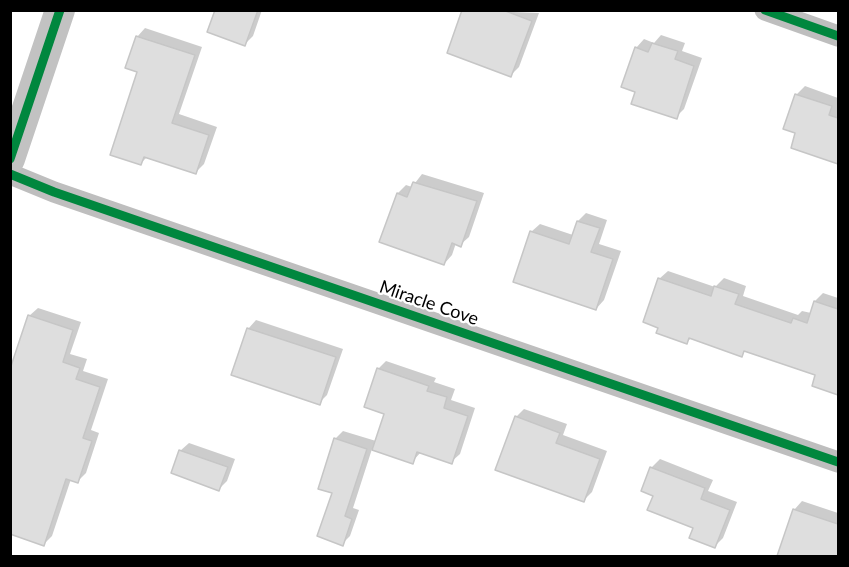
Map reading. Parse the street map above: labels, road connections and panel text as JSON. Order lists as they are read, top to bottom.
{
  "streets": {
    "street": ["Miracle Cove"]
  }
}
